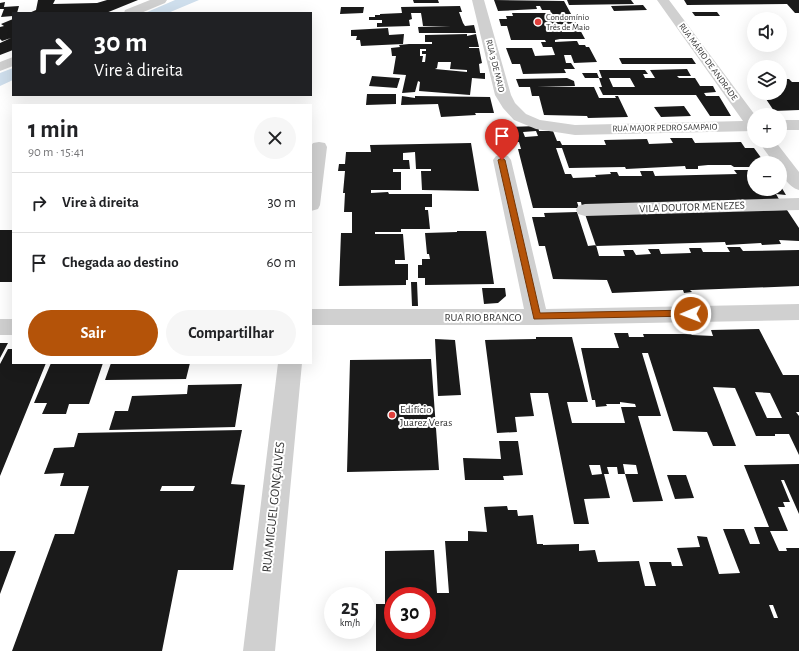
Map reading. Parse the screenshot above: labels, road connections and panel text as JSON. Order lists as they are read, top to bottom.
{
  "streets": {
    "street": [
      "RUA MÁRIO DE ANDRADE",
      "RUA 3 DE MAIO",
      "RUA MAJOR PEDRO SAMPAIO",
      "VILA DOUTOR MENEZES",
      "RUA RIO BRANCO",
      "RUA MIGUEL GONÇALVES"
    ]
  },
  "crossings": [
    ["RUA 3 DE MAIO", "RUA MAJOR PEDRO SAMPAIO"]
  ],
  "places": ["Condomínio Três de Maio", "Edifício Juarez Veras"],
  "page": {
    "map_buttons": ["+", "−"],
    "turn": ["30 m", "Vire à direita"],
    "heading": ["1 min", "90 m · 15:41"],
    "list": [
      {
        "name": "Vire à direita",
        "value": "30 m"
      },
      {
        "name": "Chegada ao destino",
        "value": "60 m"
      }
    ],
    "buttons": ["Sair", "Compartilhar"],
    "speed": "25 km/h",
    "limit": "30"
  }
}
